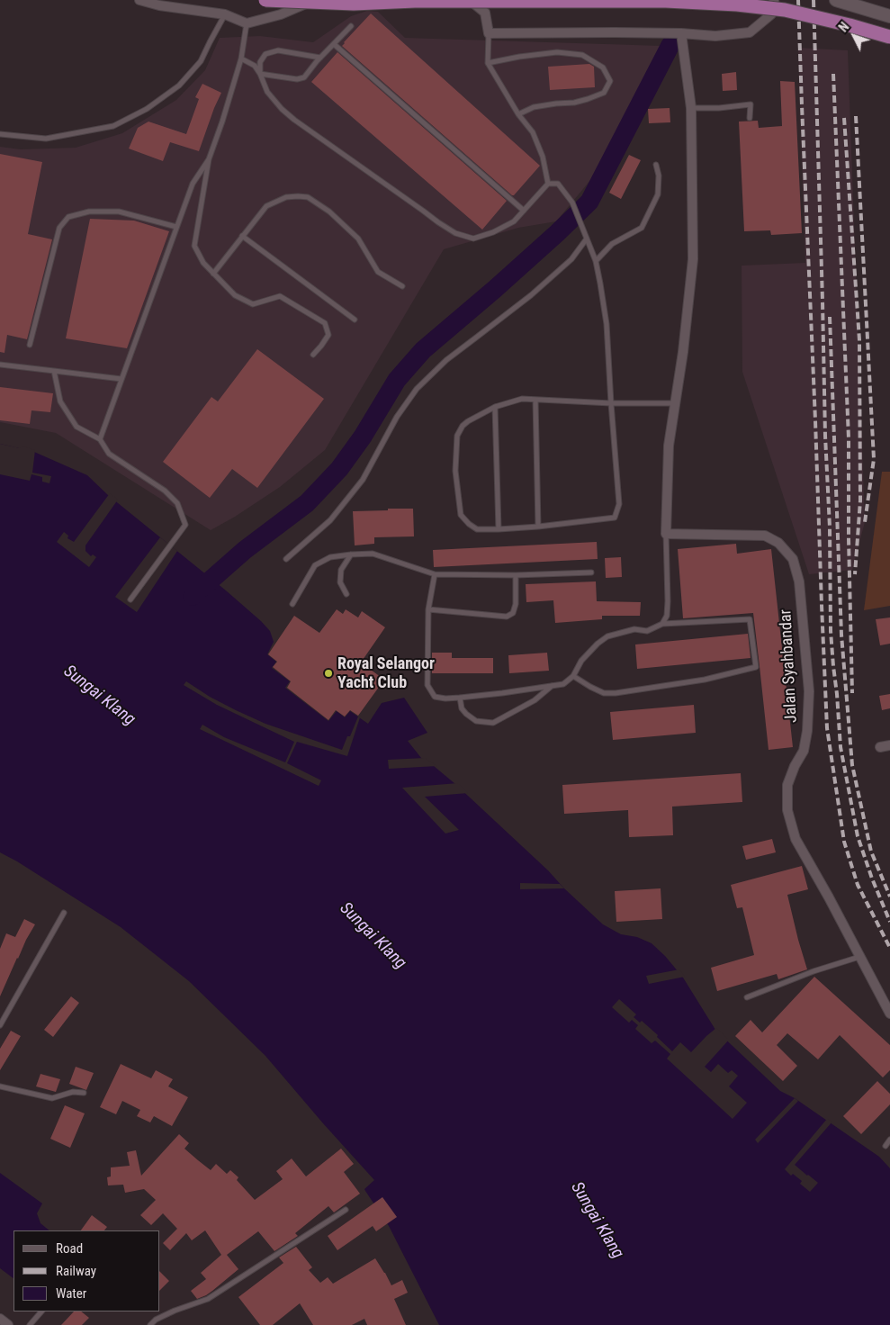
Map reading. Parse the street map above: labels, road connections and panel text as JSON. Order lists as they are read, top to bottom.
{
  "streets": {
    "street": ["Jalan Syahbandar"]
  },
  "water": ["Sungai Klang"],
  "places": ["Royal Selangor Yacht Club"],
  "legend": ["Road", "Railway", "Water"],
  "north": "top left"
}
